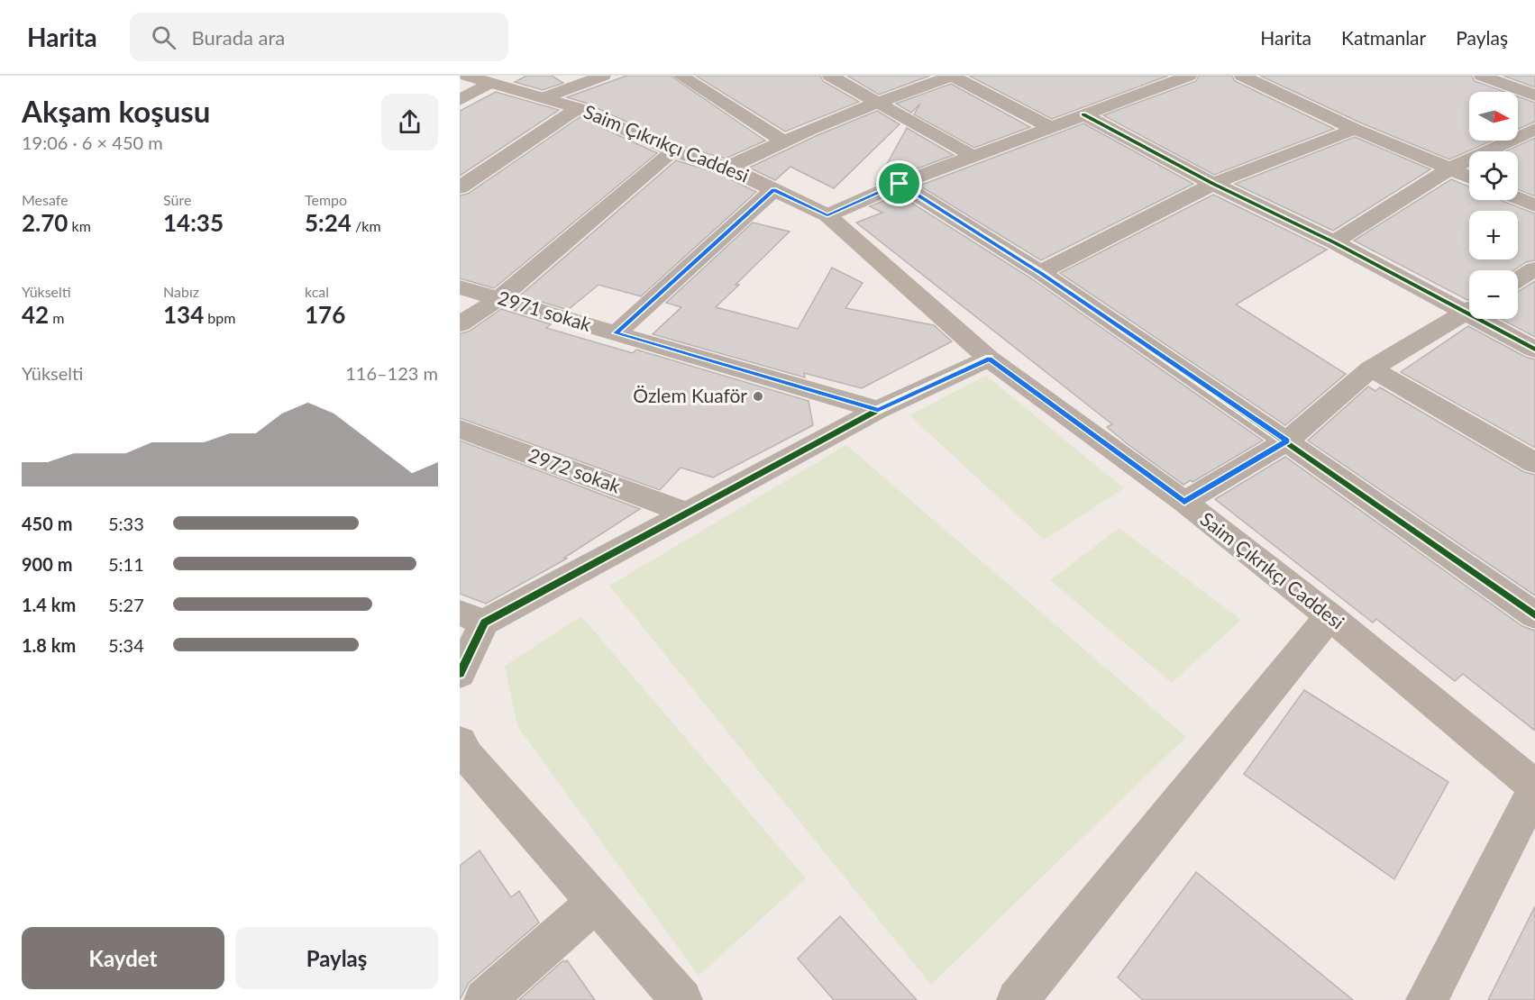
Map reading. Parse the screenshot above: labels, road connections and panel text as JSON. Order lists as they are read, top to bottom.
{
  "streets": {
    "main road": ["Saim Çıkrıkçı Caddesi"],
    "street": ["2971 sokak", "2972 sokak"]
  },
  "places": ["Özlem Kuaför"],
  "north": "right",
  "page": {
    "header": "Harita",
    "search": "Burada ara",
    "nav": ["Harita", "Katmanlar", "Paylaş"],
    "heading": ["Akşam koşusu", "19:06 · 6 × 450 m"],
    "map_buttons": ["+", "−"],
    "stats": [
      ["Mesafe", "2.70 km"],
      ["Süre", "14:35"],
      ["Tempo", "5:24 /km"],
      ["Yükselti", "42 m"],
      ["Nabız", "134 bpm"],
      ["kcal", "176"]
    ],
    "chart": ["Yükselti", "116–123 m"],
    "list": [
      {
        "name": "450 m",
        "note": "5:33"
      },
      {
        "name": "900 m",
        "note": "5:11"
      },
      {
        "name": "1.4 km",
        "note": "5:27"
      },
      {
        "name": "1.8 km",
        "note": "5:34"
      }
    ],
    "buttons": ["Kaydet", "Paylaş"]
  }
}
